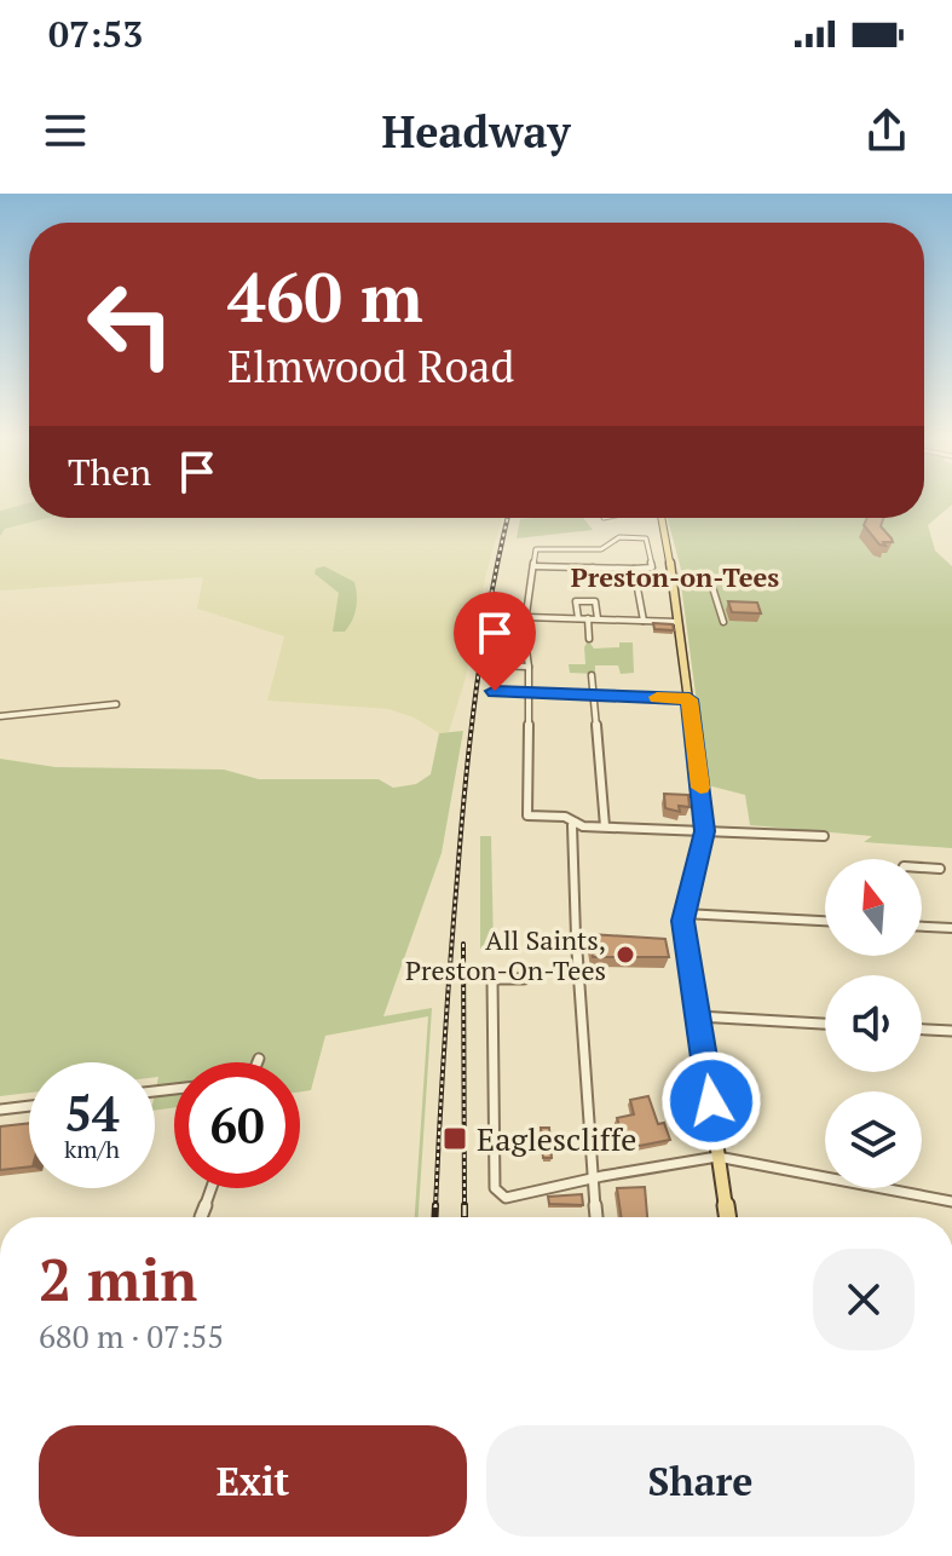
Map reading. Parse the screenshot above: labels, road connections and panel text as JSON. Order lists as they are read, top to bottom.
{
  "districts": ["Preston-on-Tees"],
  "places": {
    "other": ["All Saints, Preston-On-Tees"],
    "transit": ["Eaglescliffe"]
  },
  "north": "top",
  "page": {
    "status": "07:53",
    "header": "Headway",
    "turn": ["460 m", "Elmwood Road"],
    "then": "Then",
    "speed": "54 km/h",
    "limit": "60",
    "heading": ["2 min", "680 m · 07:55"],
    "buttons": ["Exit", "Share"]
  }
}
